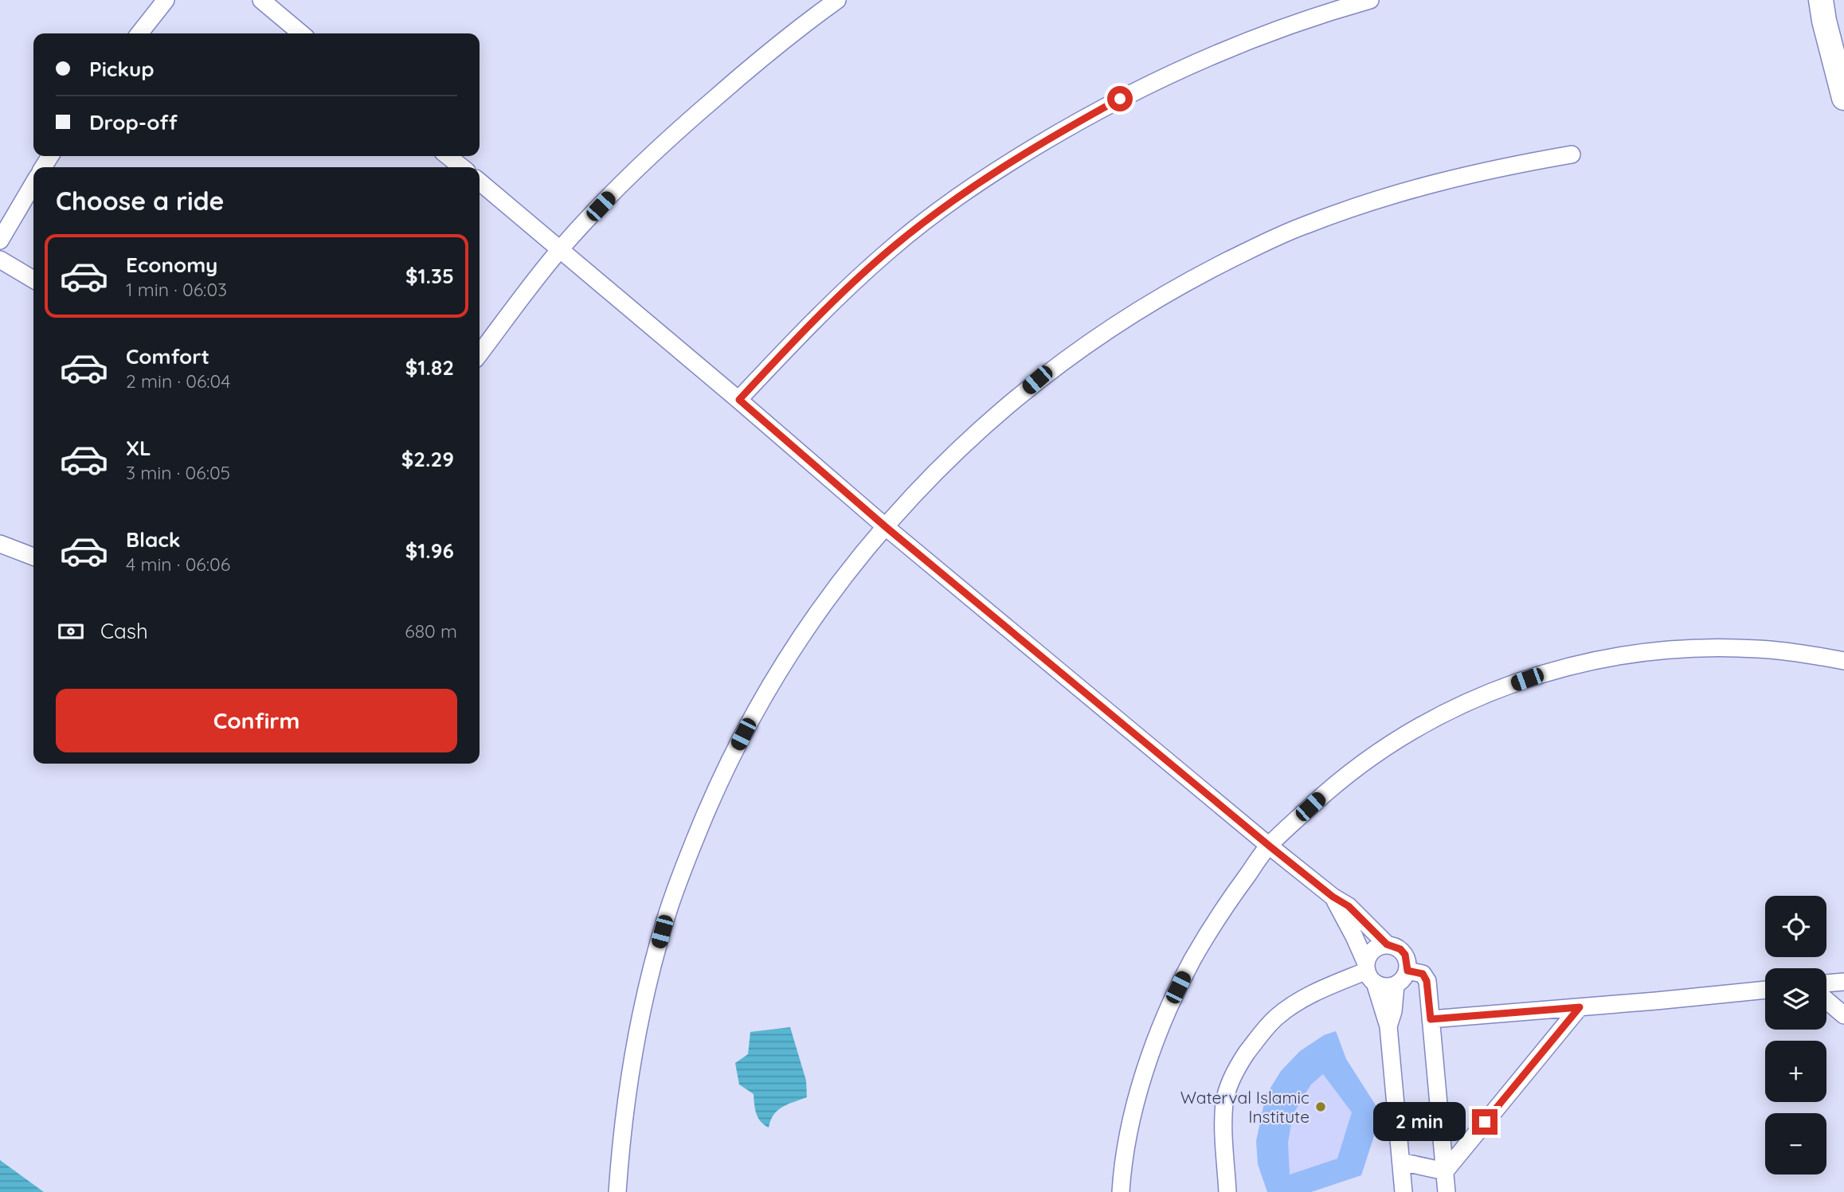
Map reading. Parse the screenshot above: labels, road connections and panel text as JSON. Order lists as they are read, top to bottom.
{
  "places": ["Waterval Islamic Institute"],
  "page": {
    "banner": ["Pickup", "Drop-off"],
    "heading": "Choose a ride",
    "list": [
      {
        "name": "Economy",
        "note": "1 min · 06:03",
        "value": "$1.35"
      },
      {
        "name": "Comfort",
        "note": "2 min · 06:04",
        "value": "$1.82"
      },
      {
        "name": "XL",
        "note": "3 min · 06:05",
        "value": "$2.29"
      },
      {
        "name": "Black",
        "note": "4 min · 06:06",
        "value": "$1.96"
      }
    ],
    "pay": ["Cash", "680 m"],
    "buttons": "Confirm",
    "map_buttons": ["+", "−"],
    "bubble": "2 min"
  }
}
